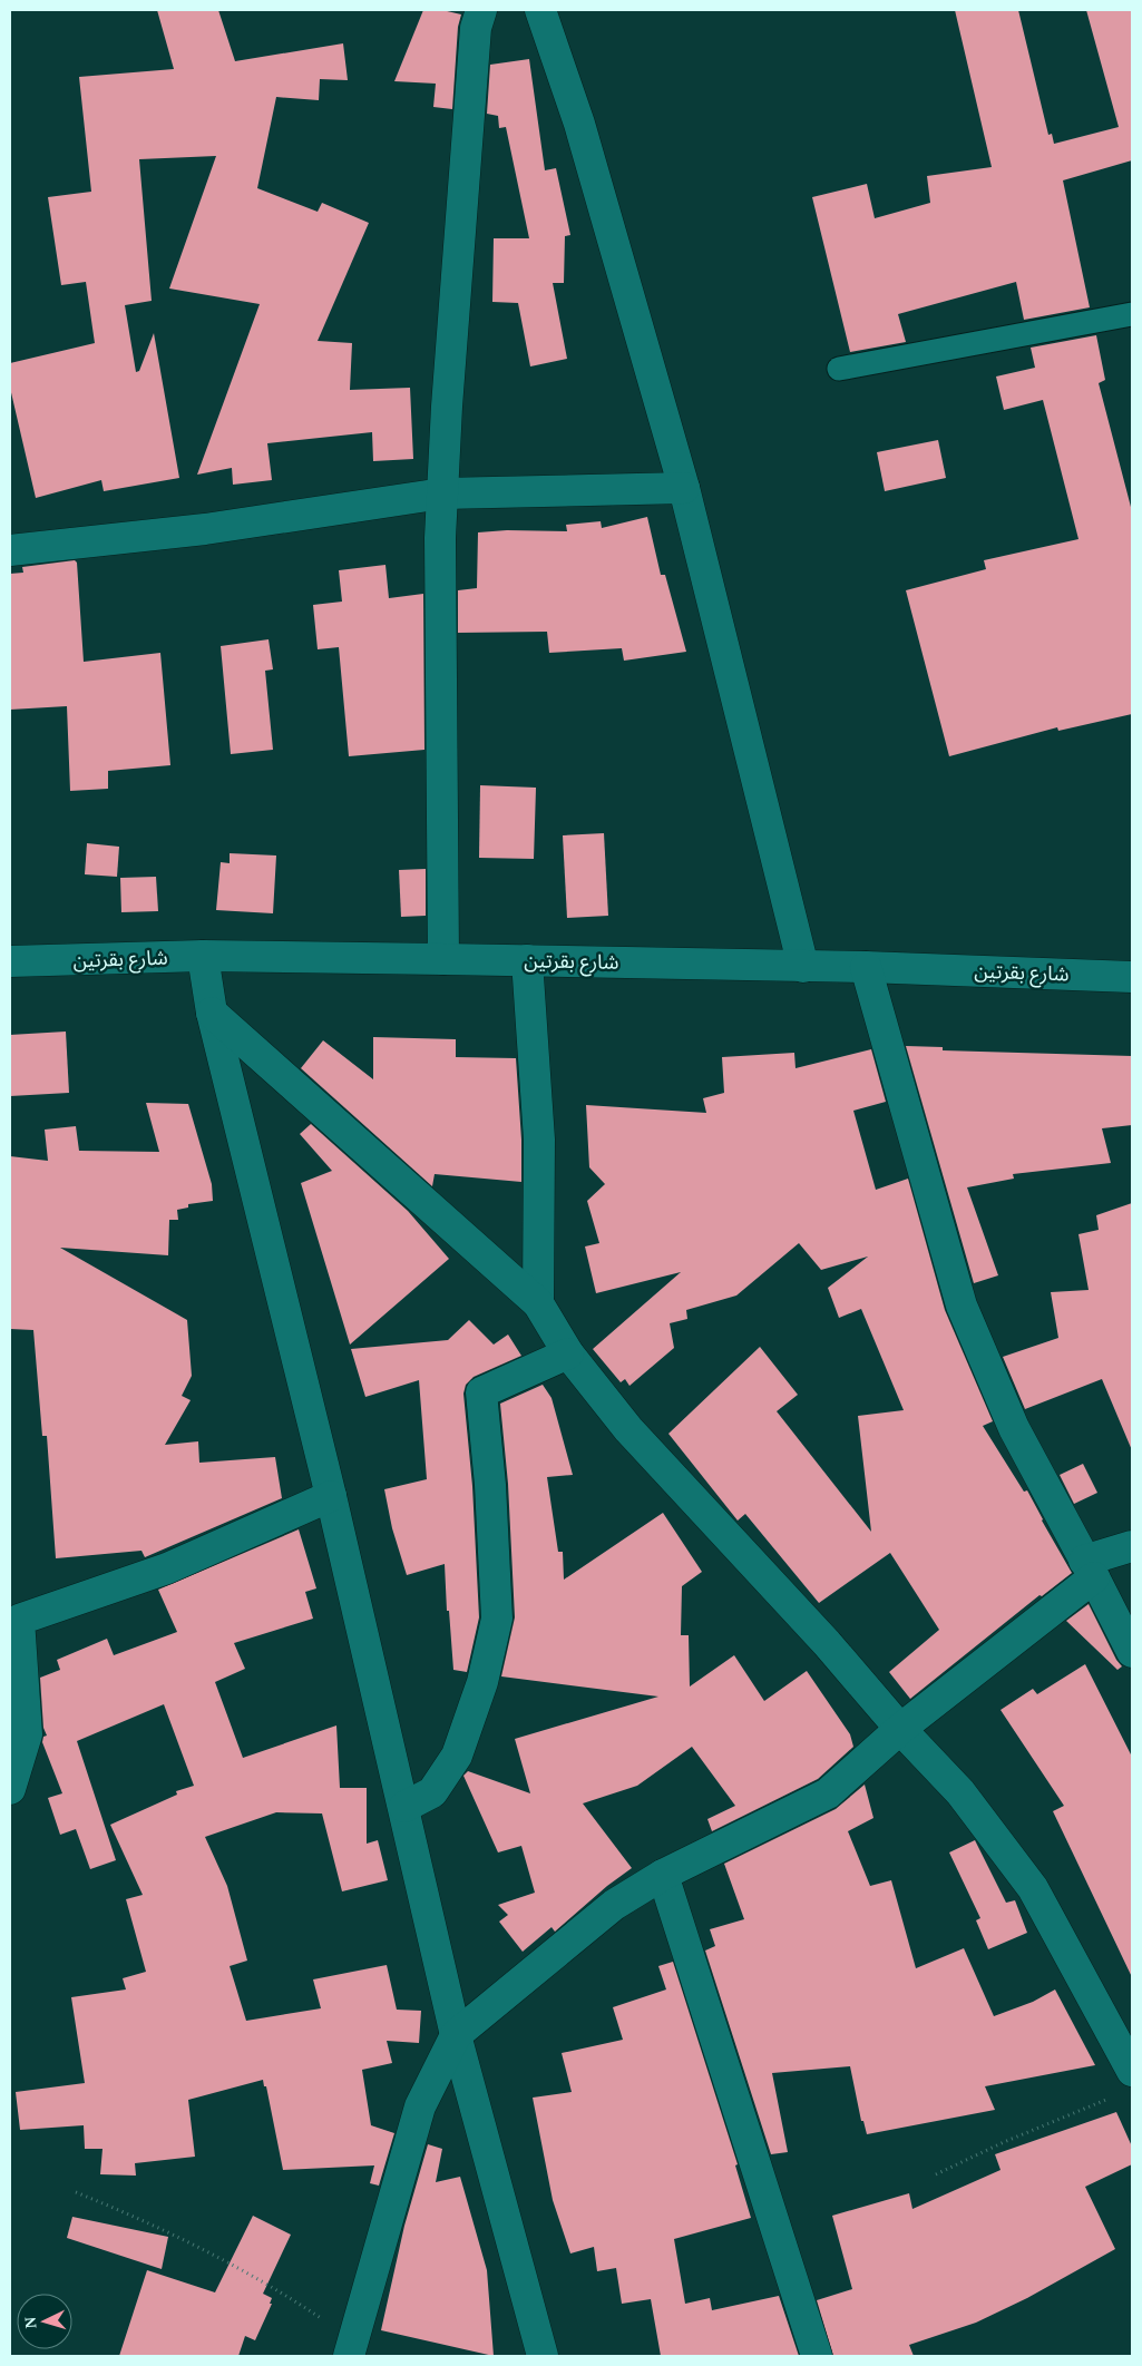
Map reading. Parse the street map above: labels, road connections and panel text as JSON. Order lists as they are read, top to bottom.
{
  "streets": {
    "street": ["شارع بقرتين"]
  },
  "north": "left"
}
